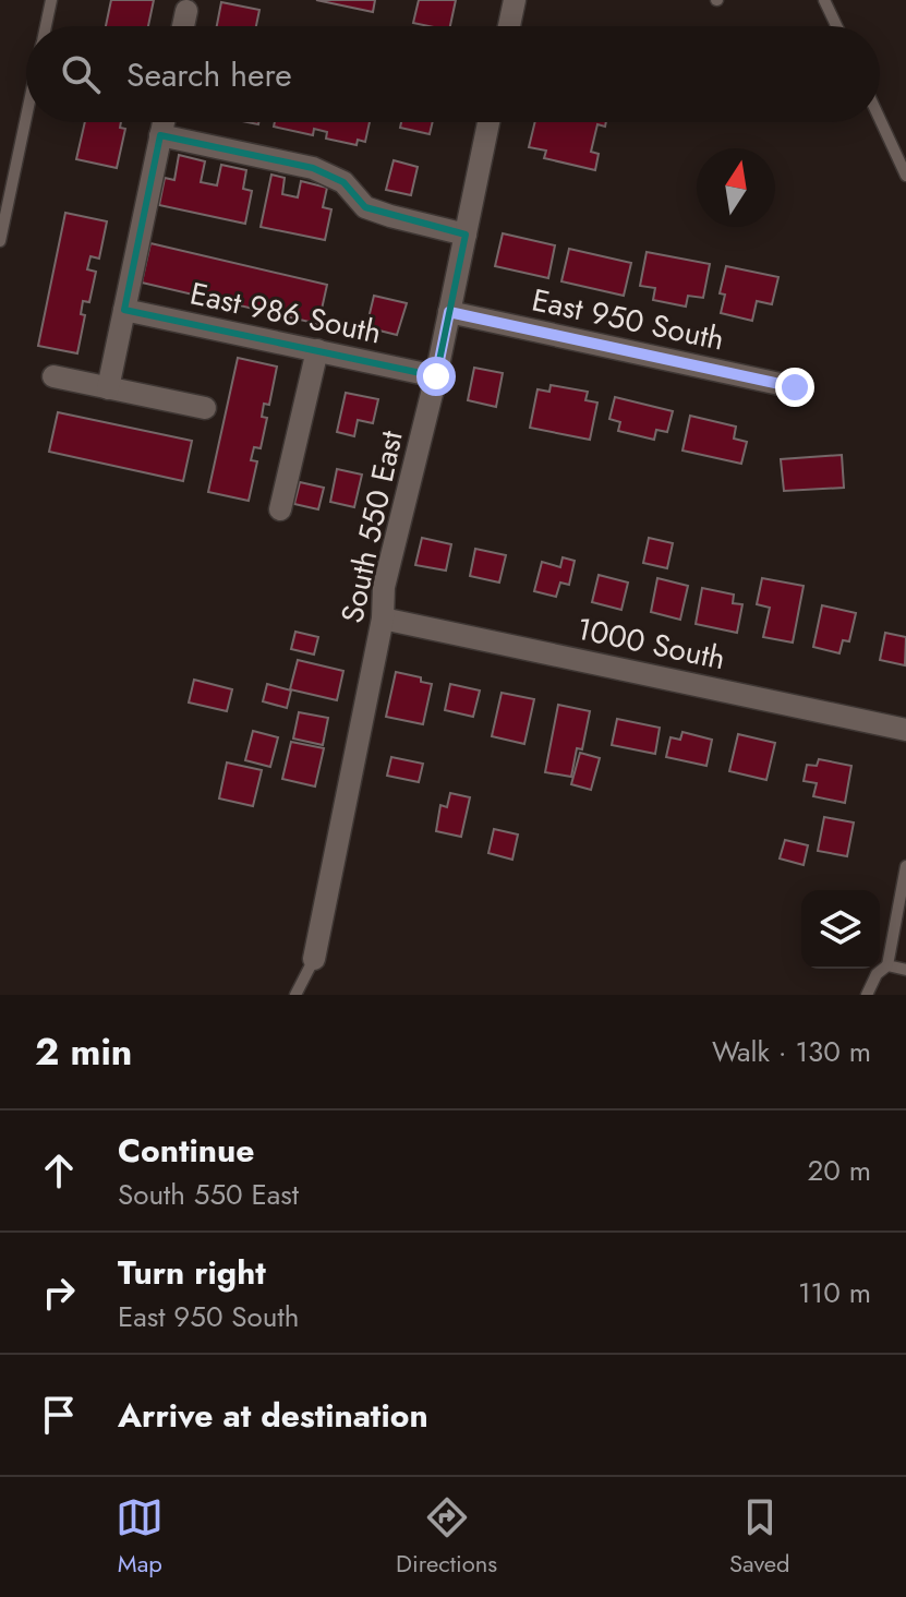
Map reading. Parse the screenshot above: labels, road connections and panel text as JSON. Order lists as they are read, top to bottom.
{
  "streets": {
    "street": [
      "East 986 South",
      "East 950 South",
      "South 550 East",
      "1000 South"
    ]
  },
  "crossings": [
    ["East 986 South", "South 550 East"],
    ["East 950 South", "South 550 East"],
    ["South 550 East", "1000 South"]
  ],
  "north": "top",
  "page": {
    "search": "Search here",
    "heading": ["2 min", "Walk · 130 m"],
    "list": [
      ["Continue", "South 550 East", "20 m"],
      ["Turn right", "East 950 South", "110 m"],
      "Arrive at destination"
    ],
    "nav": ["Map", "Directions", "Saved"]
  }
}
